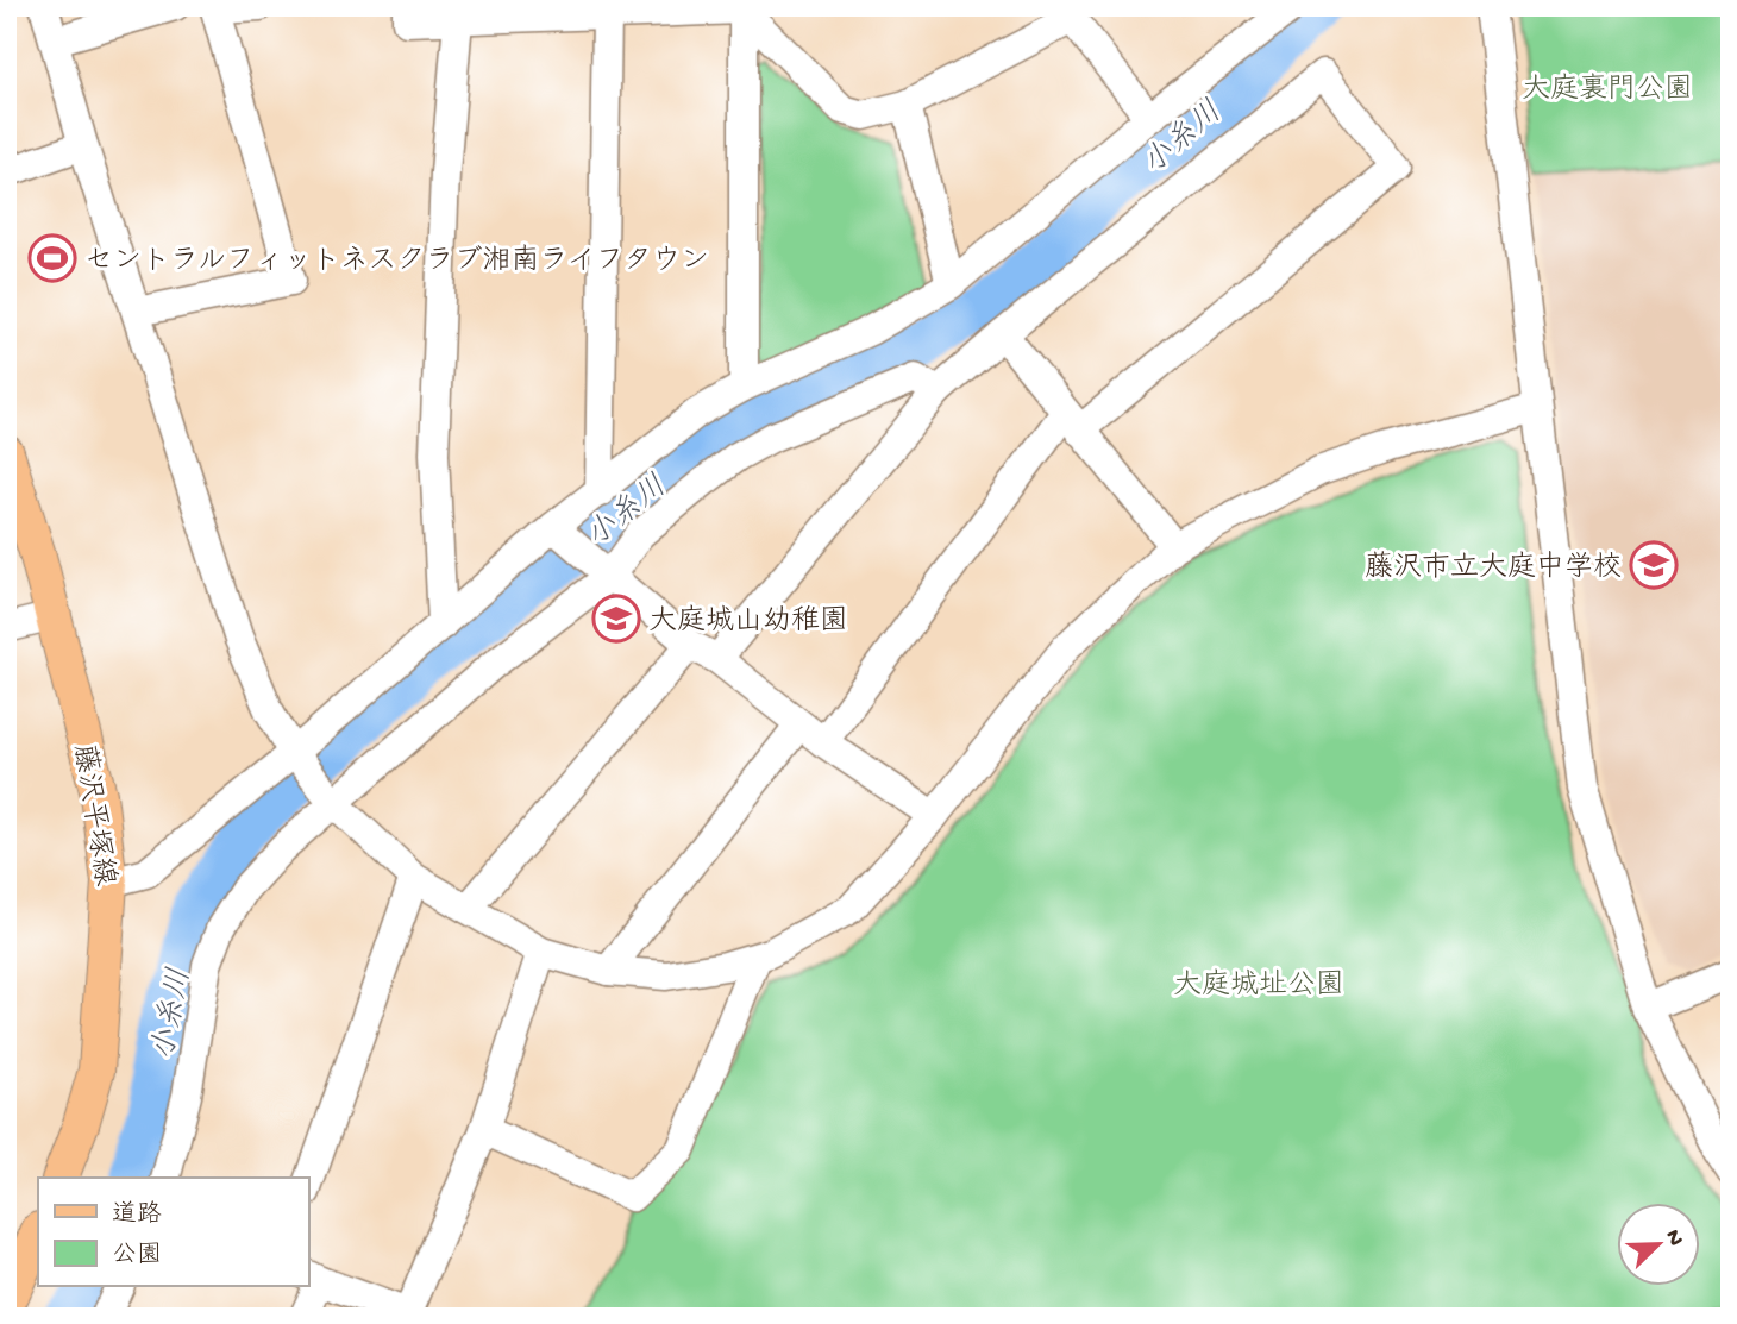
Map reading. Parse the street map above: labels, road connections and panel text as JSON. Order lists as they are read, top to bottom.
{
  "streets": {
    "main road": ["藤沢平塚線"]
  },
  "water": ["小糸川"],
  "parks": ["大庭裏門公園", "大庭城址公園"],
  "places": {
    "sports": ["セントラルフィットネスクラブ湘南ライフタウン"],
    "school or university": ["藤沢市立大庭中学校", "大庭城山幼稚園"]
  },
  "legend": ["道路", "公園"],
  "north": "top right"
}
